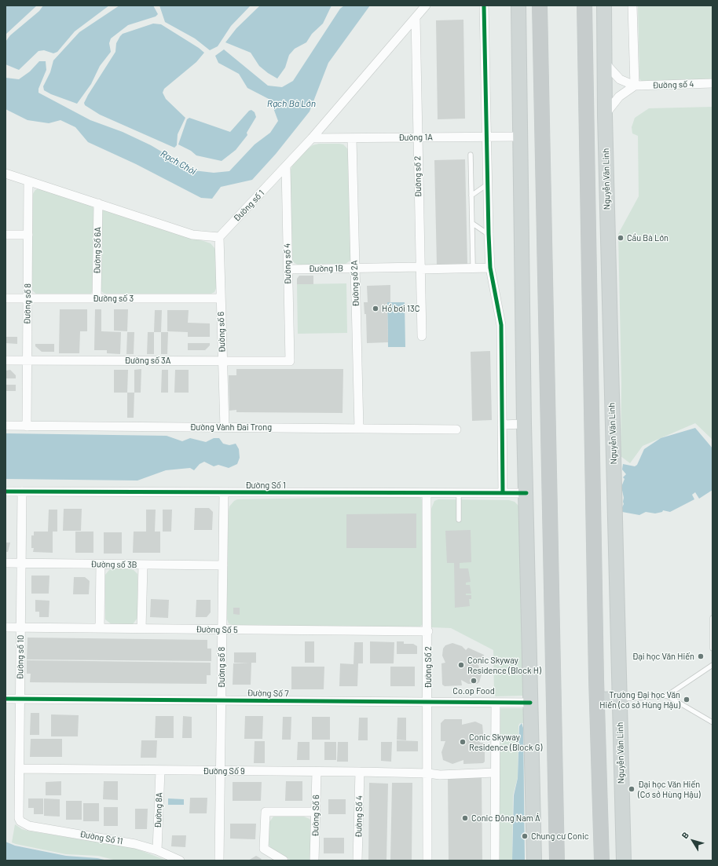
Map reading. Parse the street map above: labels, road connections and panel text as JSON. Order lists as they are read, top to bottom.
{
  "streets": {
    "main road": ["Nguyễn Văn Linh"],
    "street": [
      "Đường số 4",
      "Đường 1A",
      "Đường số 2",
      "Đường số 1",
      "Đường Số 6A",
      "Đường 1B",
      "Đường số 2A",
      "Đường số 3",
      "Đường số 8",
      "Đường số 6",
      "Đường số 3A",
      "Đường Vành Đai Trong",
      "Đường Số 1",
      "Đường số 3B",
      "Đường Số 5",
      "Đường số 10",
      "Đường Số 2",
      "Đường Số 7",
      "Đường Số 9",
      "Đường 8A",
      "Đường Số 6",
      "Đường Số 4",
      "Đường Số 11"
    ]
  },
  "crossings": [
    ["Đường số 4", "Nguyễn Văn Linh"],
    ["Đường số 4", "Đường số 1"],
    ["Đường số 4", "Đường 1B"],
    ["Đường số 4", "Đường số 3A"],
    ["Đường 1A", "Đường số 2"],
    ["Đường 1A", "Đường số 1"],
    ["Đường 1A", "Đường số 2A"],
    ["Đường số 2", "Đường số 1"],
    ["Đường số 2", "Đường 1B"],
    ["Đường số 1", "Đường số 6"],
    ["Đường Số 6A", "Đường số 3"],
    ["Đường 1B", "Đường số 2A"],
    ["Đường số 2A", "Đường Vành Đai Trong"],
    ["Đường số 3", "Đường số 8"],
    ["Đường số 3", "Đường số 6"],
    ["Đường số 8", "Đường số 3A"],
    ["Đường số 8", "Đường Vành Đai Trong"],
    ["Đường số 8", "Đường Số 1"],
    ["Đường số 8", "Đường số 3B"],
    ["Đường số 8", "Đường Số 5"],
    ["Đường số 8", "Đường Số 7"],
    ["Đường số 8", "Đường Số 9"],
    ["Đường số 6", "Đường số 3A"],
    ["Đường số 6", "Đường Vành Đai Trong"],
    ["Đường Số 1", "Đường số 10"],
    ["Đường Số 1", "Đường Số 2"],
    ["Đường số 3B", "Đường số 10"],
    ["Đường Số 5", "Đường số 10"],
    ["Đường Số 5", "Đường Số 2"],
    ["Đường số 10", "Đường Số 7"],
    ["Đường số 10", "Đường Số 9"],
    ["Đường số 10", "Đường Số 11"],
    ["Đường Số 2", "Đường Số 7"],
    ["Đường Số 2", "Đường Số 9"],
    ["Đường Số 9", "Đường 8A"],
    ["Đường Số 9", "Đường Số 6"],
    ["Đường Số 9", "Đường Số 4"],
    ["Đường 8A", "Đường Số 11"]
  ],
  "water": ["Rạch Bà Lớn", "Rạch Chòi"],
  "places": [
    "Cầu Bà Lớn",
    "Hồ bơi 13C",
    "Đại học Văn Hiến",
    "Conic Skyway Residence (Block H)",
    "Co.op Food",
    "Trường Đại học Văn Hiến (cơ sở Hùng Hậu)",
    "Conic Skyway Residence (Block G)",
    "Đại học Văn Hiến (Cơ sở Hùng Hậu)",
    "Conic Đông Nam Á",
    "Chung cư Conic"
  ],
  "north": "top left"
}
